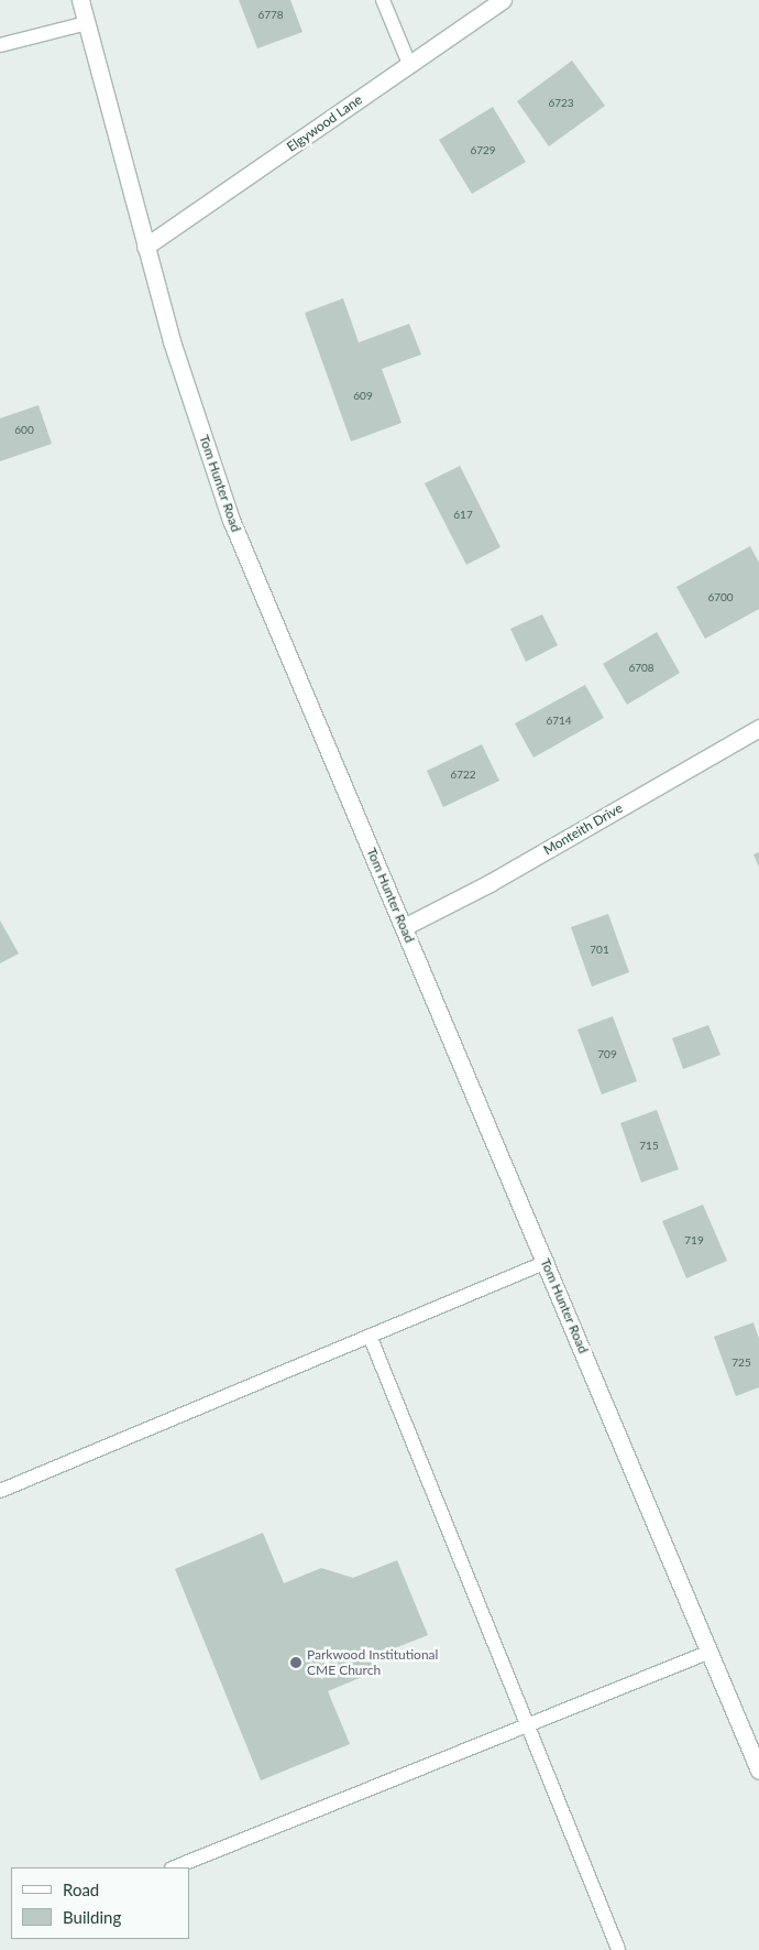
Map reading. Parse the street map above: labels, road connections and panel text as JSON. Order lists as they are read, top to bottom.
{
  "streets": {
    "street": ["Elgywood Lane", "Tom Hunter Road", "Monteith Drive"]
  },
  "crossings": [
    ["Elgywood Lane", "Tom Hunter Road"],
    ["Tom Hunter Road", "Monteith Drive"]
  ],
  "places": ["Parkwood Institutional CME Church"],
  "house_numbers": [
    "6778",
    "6723",
    "6729",
    "609",
    "600",
    "617",
    "6700",
    "6708",
    "6714",
    "6722",
    "701",
    "709",
    "715",
    "719",
    "725"
  ],
  "legend": ["Road", "Building"]
}
